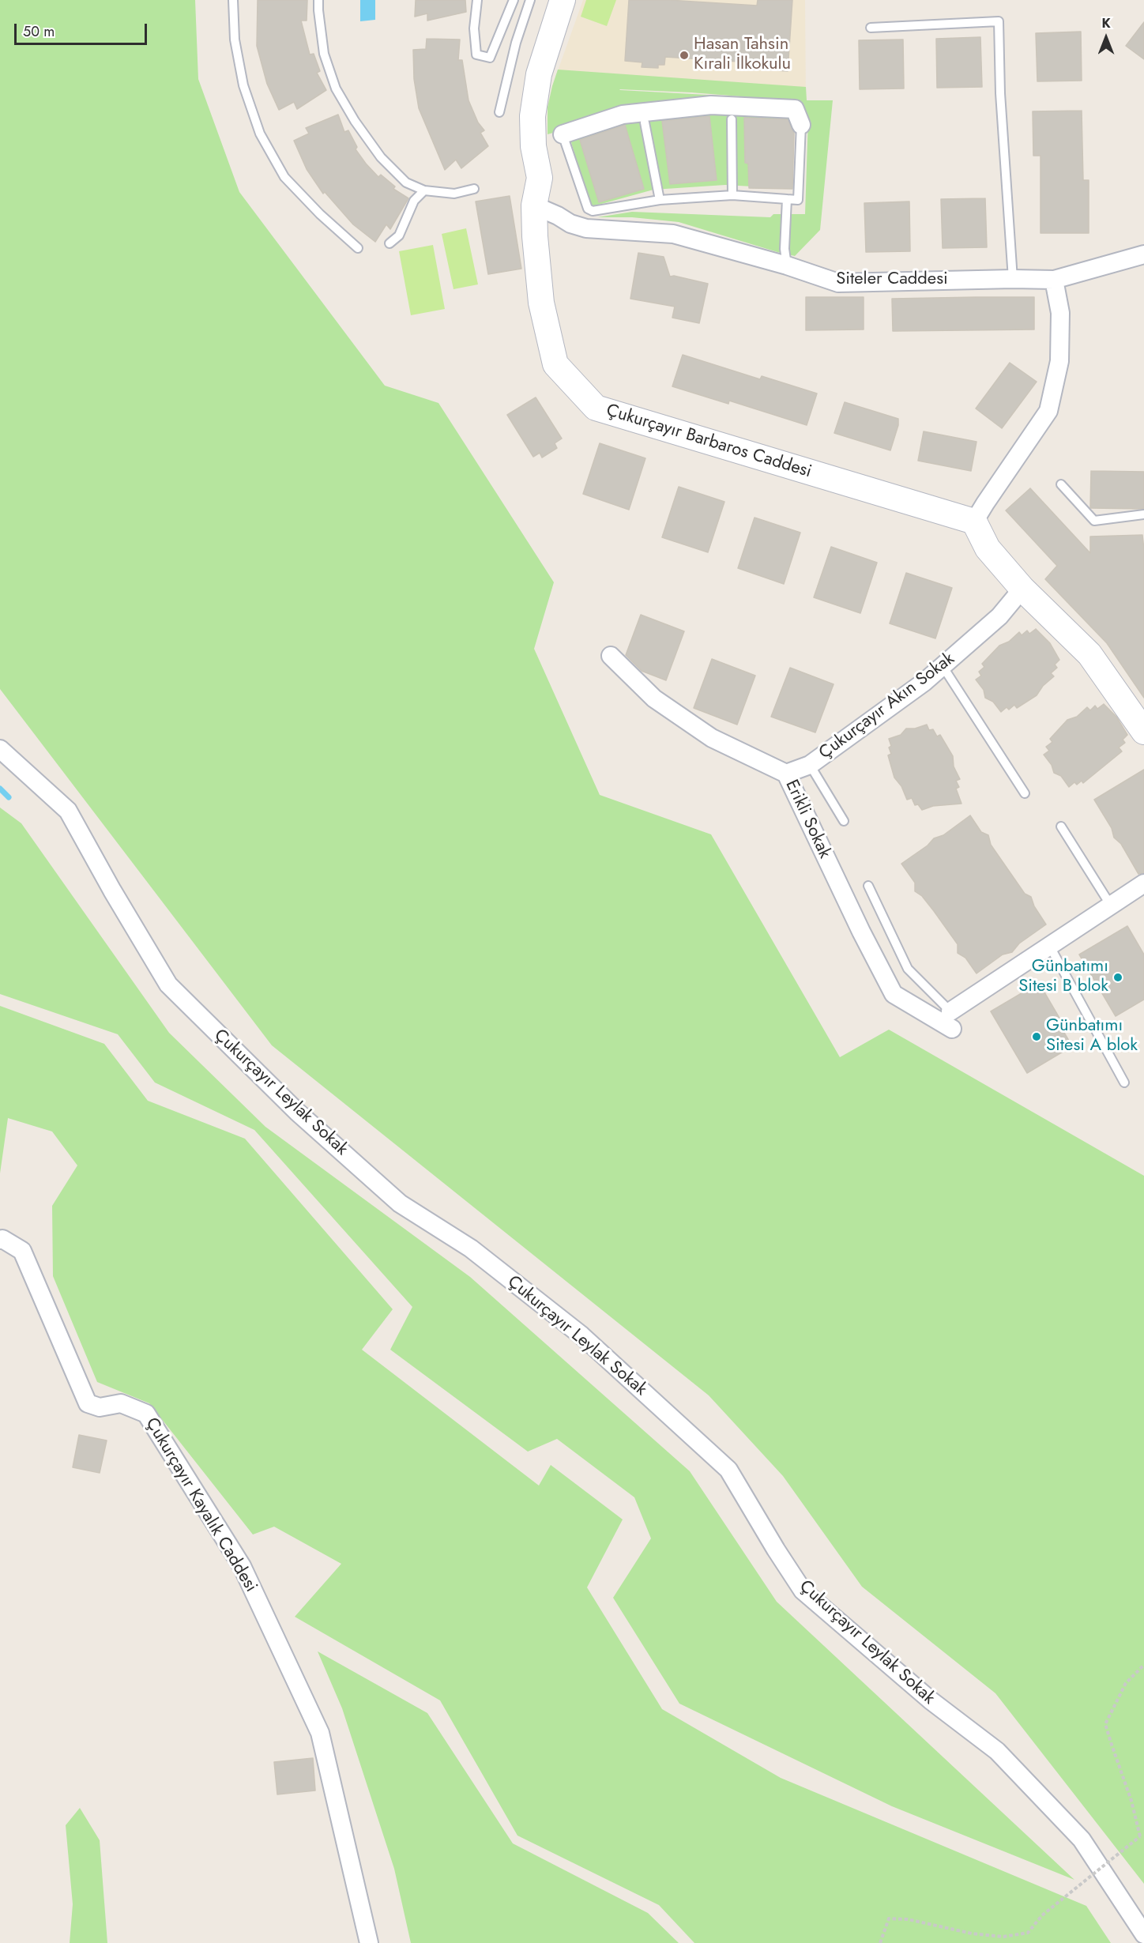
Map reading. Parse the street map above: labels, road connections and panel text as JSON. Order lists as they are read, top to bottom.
{
  "streets": {
    "street": [
      "Siteler Caddesi",
      "Çukurçayır Barbaros Caddesi",
      "Çukurçayır Akın Sokak",
      "Erikli Sokak",
      "Çukurçayır Leylak Sokak",
      "Çukurçayır Kayalık Caddesi"
    ]
  },
  "crossings": [
    ["Siteler Caddesi", "Çukurçayır Barbaros Caddesi"],
    ["Çukurçayır Akın Sokak", "Erikli Sokak"]
  ],
  "places": ["Hasan Tahsin Kırali İlkokulu", "Günbatımı Sitesi B blok", "Günbatımı Sitesi A blok"],
  "scale_bar": "50 m",
  "north": "top"
}
